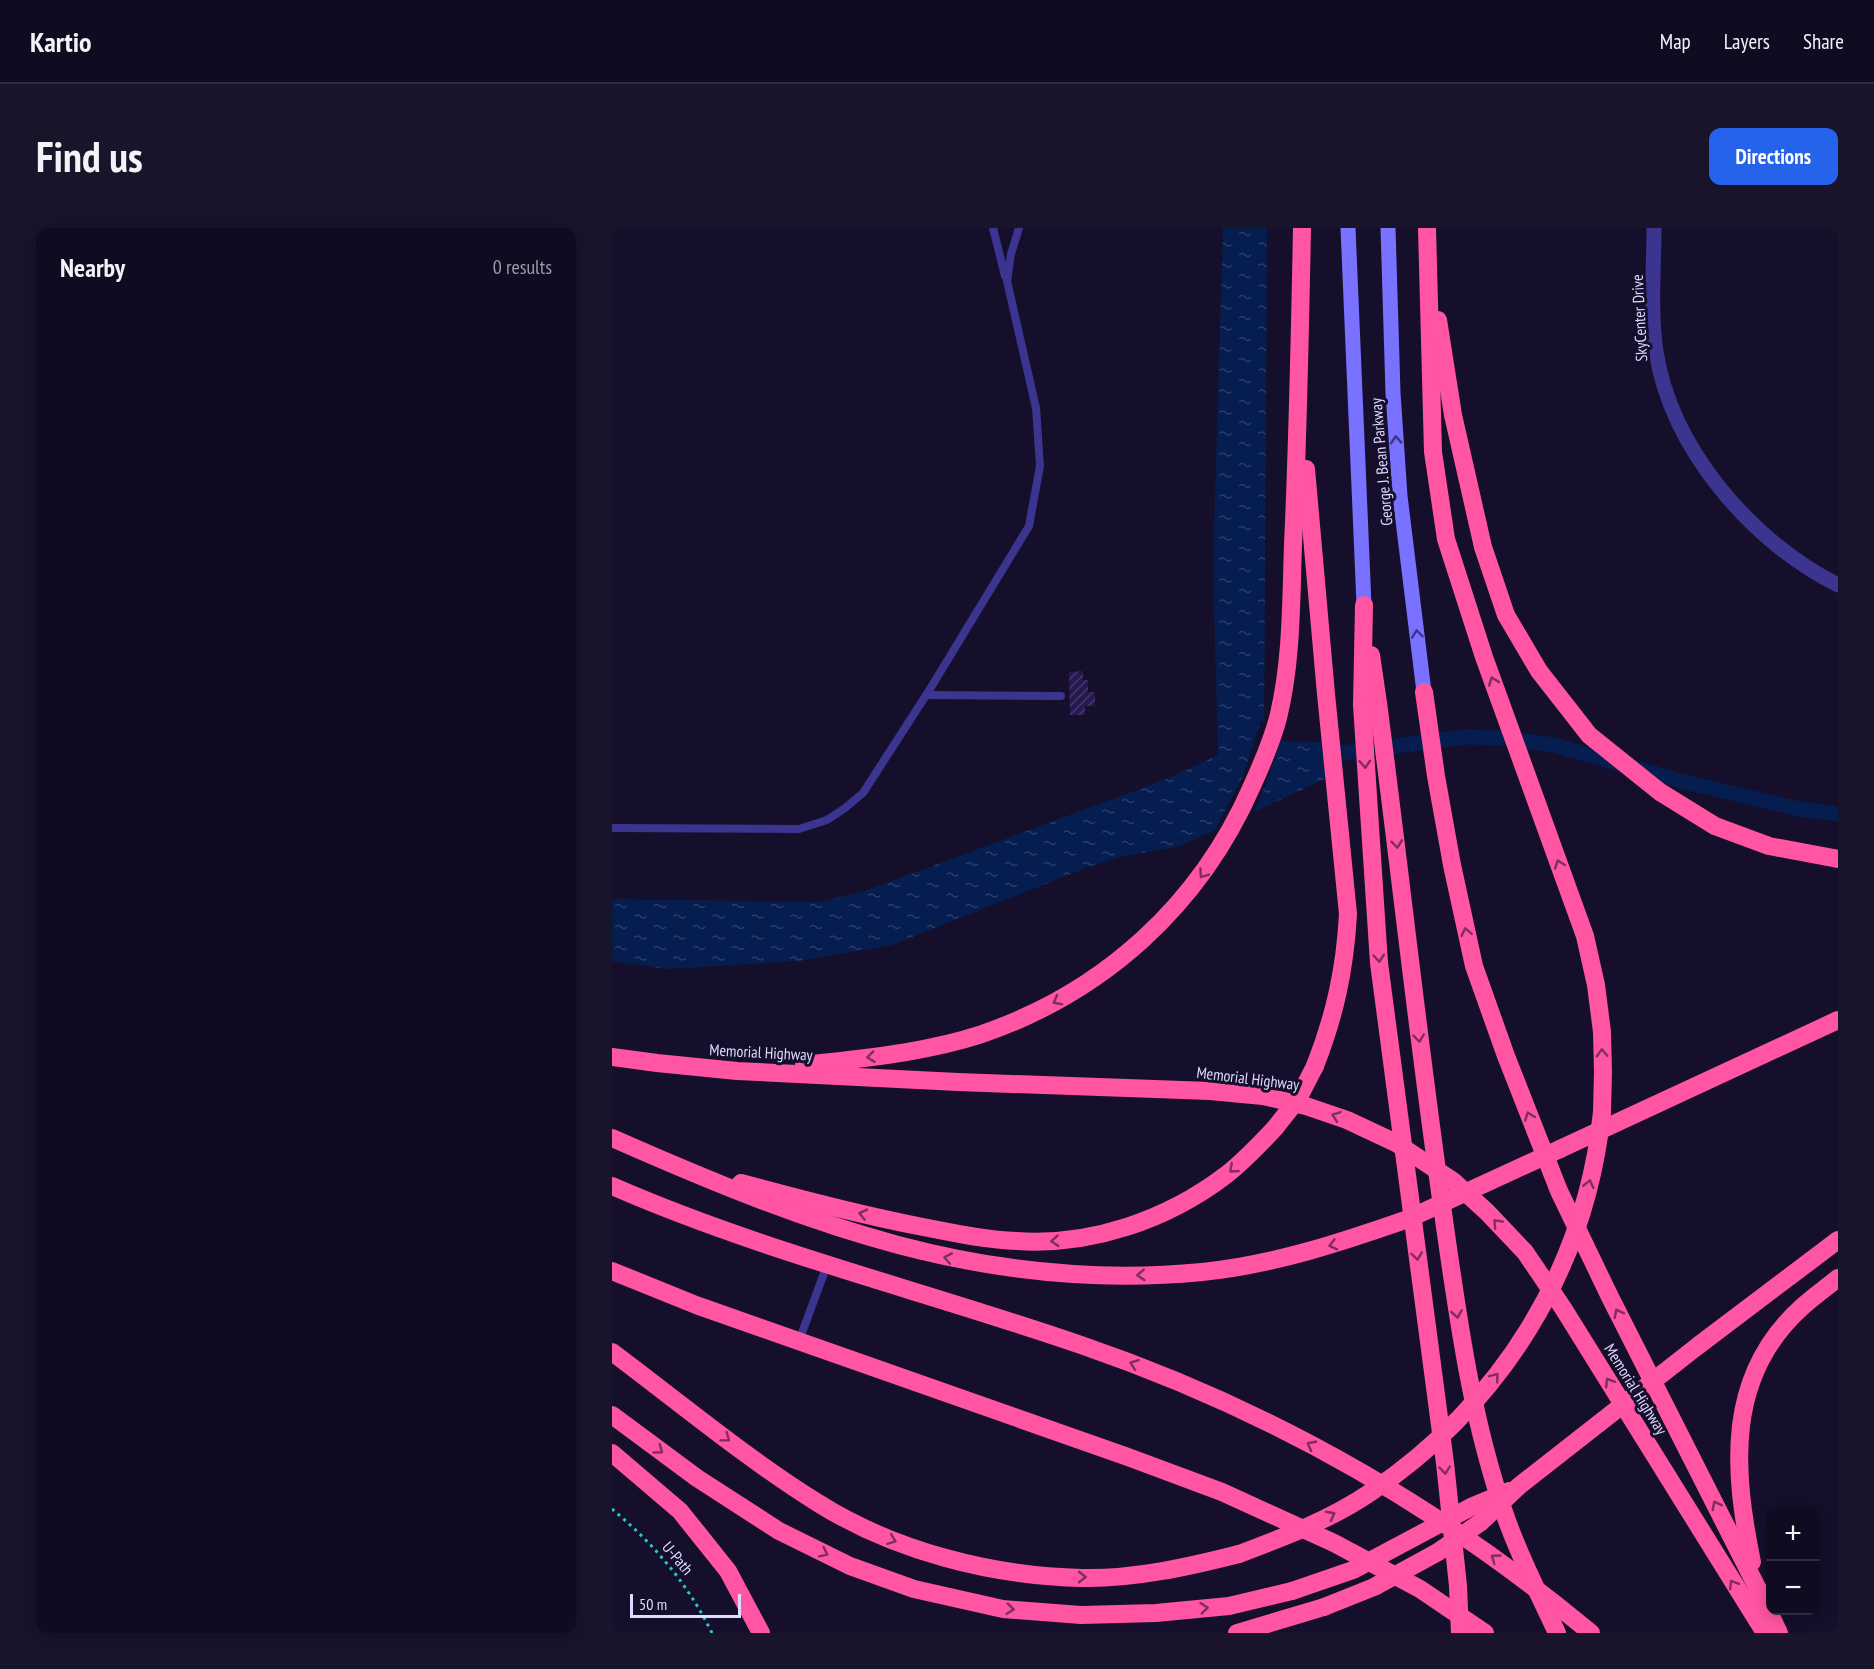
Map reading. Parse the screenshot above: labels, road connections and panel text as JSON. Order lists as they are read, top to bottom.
{
  "streets": {
    "highway": ["Memorial Highway"],
    "street": ["SkyCenter Drive", "George J. Bean Parkway"],
    "path": ["U-Path"]
  },
  "one_way": ["Memorial Highway"],
  "scale_bar": "50 m",
  "page": {
    "header": "Kartio",
    "nav": ["Map", "Layers", "Share"],
    "buttons": "Directions",
    "title": "Find us",
    "heading": ["Nearby", "0 results"],
    "map_buttons": ["+", "−"],
    "scale": "50 m"
  }
}
